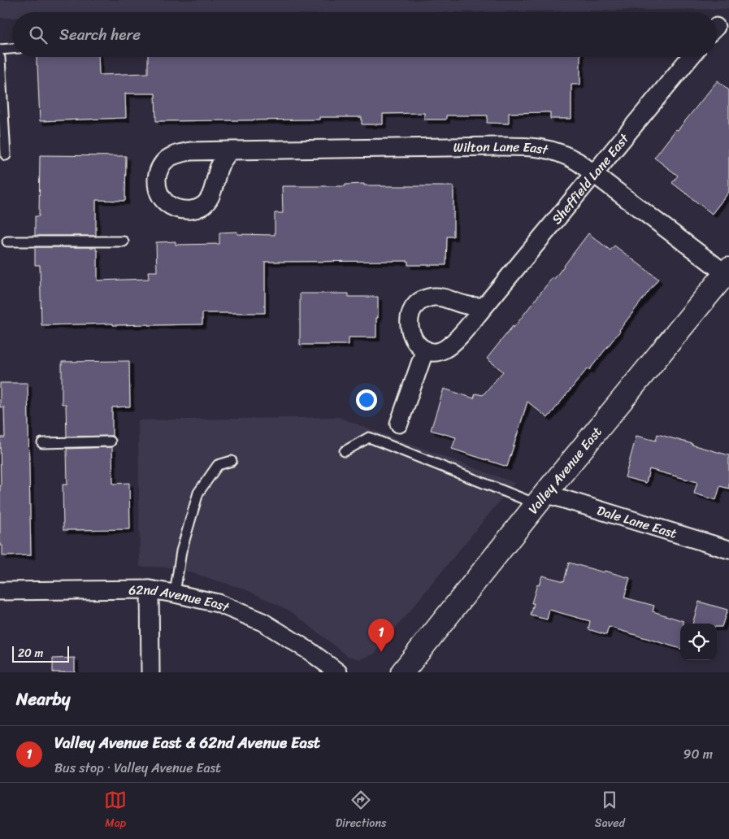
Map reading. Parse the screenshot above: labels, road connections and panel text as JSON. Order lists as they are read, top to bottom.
{
  "streets": {
    "main road": ["Valley Avenue East"],
    "street": [
      "Wilton Lane East",
      "Sheffield Lane East",
      "Dale Lane East",
      "62nd Avenue East"
    ]
  },
  "crossings": [
    ["Wilton Lane East", "Sheffield Lane East"],
    ["Wilton Lane East", "Valley Avenue East"],
    ["Valley Avenue East", "Dale Lane East"]
  ],
  "scale_bar": "20 m",
  "page": {
    "search": "Search here",
    "pins": "1",
    "scale": "20 m",
    "heading": "Nearby",
    "list": [
      {
        "mark": "1",
        "name": "Valley Avenue East & 62nd Avenue East",
        "note": "Bus stop · Valley Avenue East",
        "value": "90 m"
      }
    ],
    "nav": ["Map", "Directions", "Saved"]
  }
}
